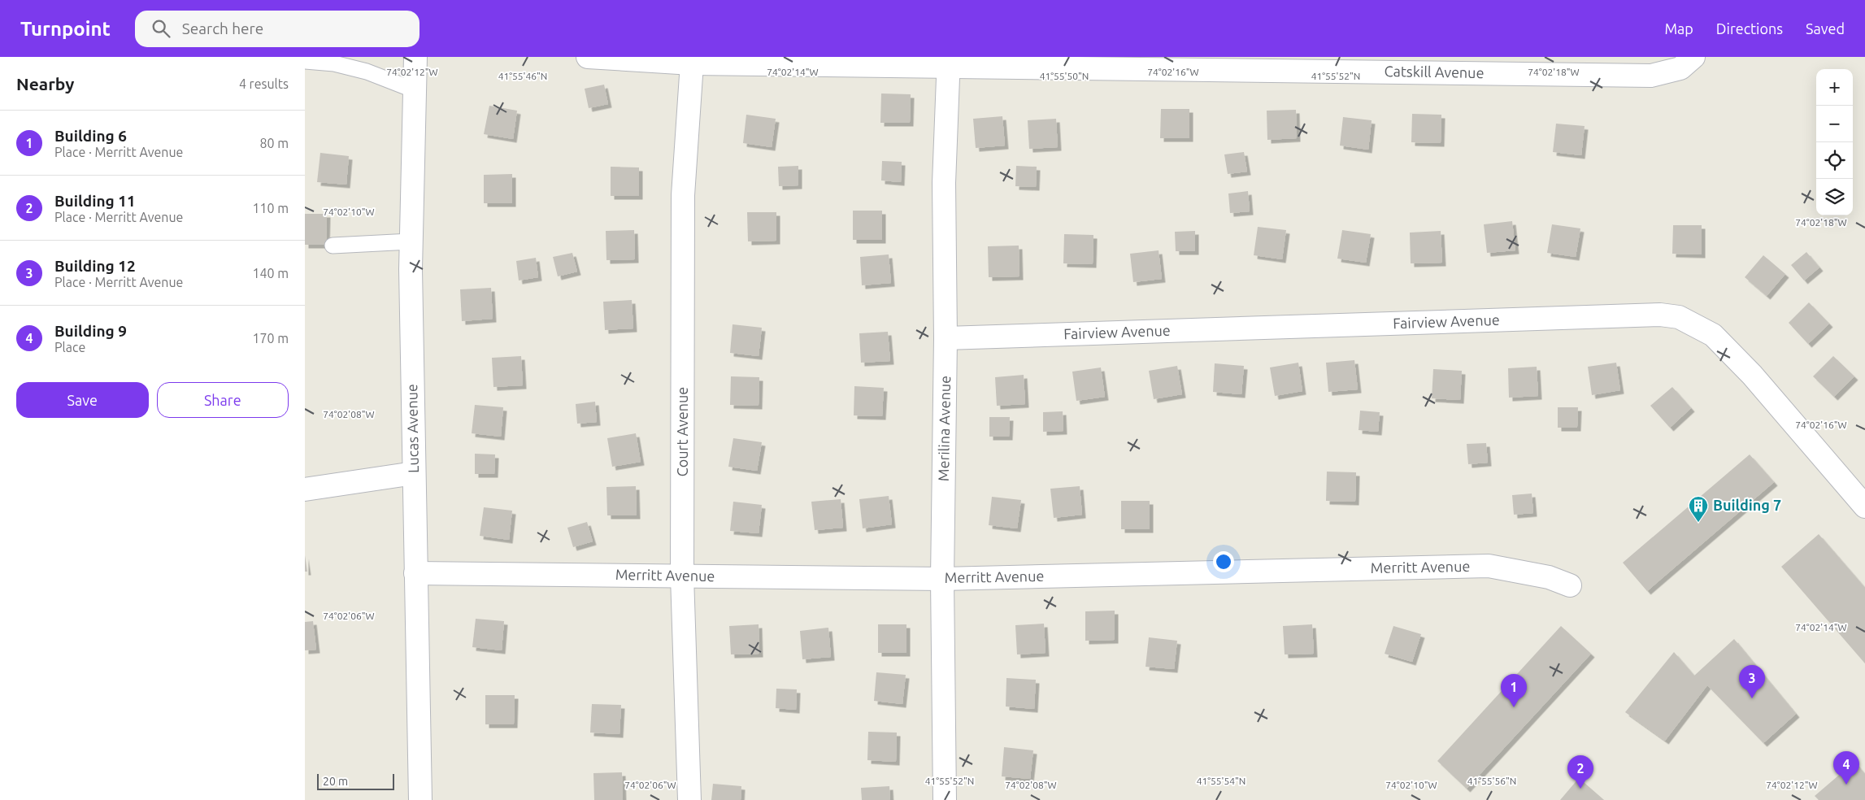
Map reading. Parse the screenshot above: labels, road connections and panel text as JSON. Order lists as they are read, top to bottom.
{
  "streets": {
    "street": [
      "Catskill Avenue",
      "Fairview Avenue",
      "Lucas Avenue",
      "Merilina Avenue",
      "Court Avenue",
      "Merritt Avenue"
    ]
  },
  "crossings": [
    ["Catskill Avenue", "Merilina Avenue"],
    ["Catskill Avenue", "Court Avenue"],
    ["Fairview Avenue", "Merilina Avenue"],
    ["Lucas Avenue", "Merritt Avenue"],
    ["Merilina Avenue", "Merritt Avenue"],
    ["Court Avenue", "Merritt Avenue"]
  ],
  "places": {
    "building": ["Building 7"]
  },
  "scale_bar": "20 m",
  "page": {
    "header": "Turnpoint",
    "search": "Search here",
    "nav": ["Map", "Directions", "Saved"],
    "heading": ["Nearby", "4 results"],
    "map_buttons": ["+", "−"],
    "list": [
      {
        "mark": "1",
        "name": "Building 6",
        "note": "Place · Merritt Avenue",
        "value": "80 m"
      },
      {
        "mark": "2",
        "name": "Building 11",
        "note": "Place · Merritt Avenue",
        "value": "110 m"
      },
      {
        "mark": "3",
        "name": "Building 12",
        "note": "Place · Merritt Avenue",
        "value": "140 m"
      },
      {
        "mark": "4",
        "name": "Building 9",
        "note": "Place",
        "value": "170 m"
      }
    ],
    "buttons": ["Save", "Share"],
    "pins": [
      "3",
      "1",
      "4",
      "2"
    ],
    "scale": "20 m"
  },
  "coordinates": [
    "74°02'12\"W",
    "74°02'14\"W",
    "74°02'16\"W",
    "74°02'18\"W",
    "41°55'46\"N",
    "41°55'50\"N",
    "41°55'52\"N",
    "74°02'10\"W",
    "74°02'08\"W",
    "74°02'06\"W",
    "41°55'54\"N",
    "41°55'56\"N"
  ]
}
